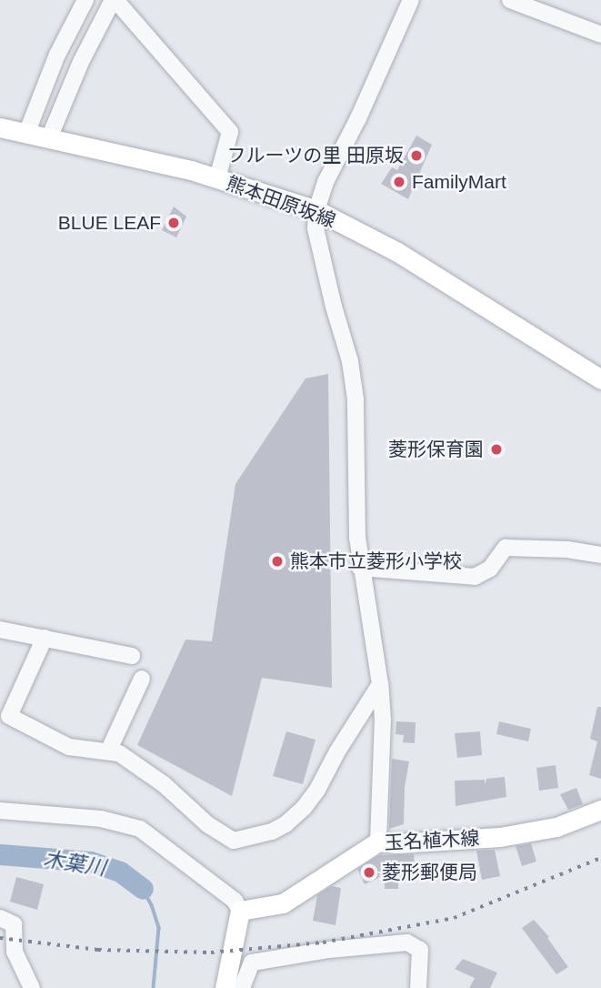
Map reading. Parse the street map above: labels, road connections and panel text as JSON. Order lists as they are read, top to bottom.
{
  "streets": {
    "main road": ["熊本田原坂線", "玉名植木線"]
  },
  "water": ["木葉川"],
  "places": [
    "フルーツの里 田原坂",
    "FamilyMart",
    "BLUE LEAF",
    "菱形保育園",
    "熊本市立菱形小学校",
    "菱形郵便局"
  ]
}
